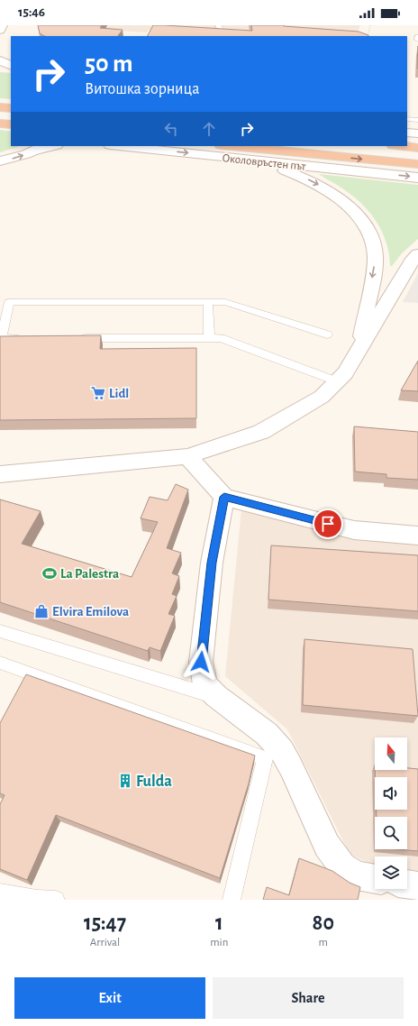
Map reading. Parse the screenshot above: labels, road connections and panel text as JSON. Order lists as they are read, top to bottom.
{
  "streets": {
    "highway": ["Околовръстен път"]
  },
  "one_way": ["Околовръстен път"],
  "places": {
    "supermarket": ["Lidl"],
    "sports": ["La Palestra"],
    "shop": ["Elvira Emilova"],
    "building": ["Fulda"]
  },
  "north": "top",
  "page": {
    "status": "15:46",
    "turn": ["50 m", "Витошка зорница"],
    "eta": [
      "15:47",
      "Arrival",
      "1",
      "min",
      "80",
      "m"
    ],
    "buttons": ["Exit", "Share"]
  }
}
